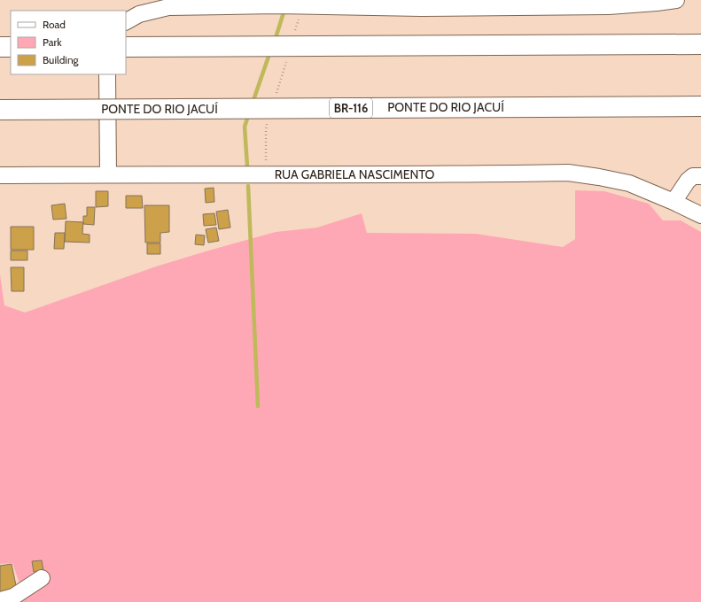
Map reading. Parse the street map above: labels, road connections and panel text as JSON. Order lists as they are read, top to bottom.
{
  "streets": {
    "highway": ["PONTE DO RIO JACUÍ", "BR-116"],
    "street": ["RUA GABRIELA NASCIMENTO"]
  },
  "legend": ["Road", "Park", "Building"]
}
